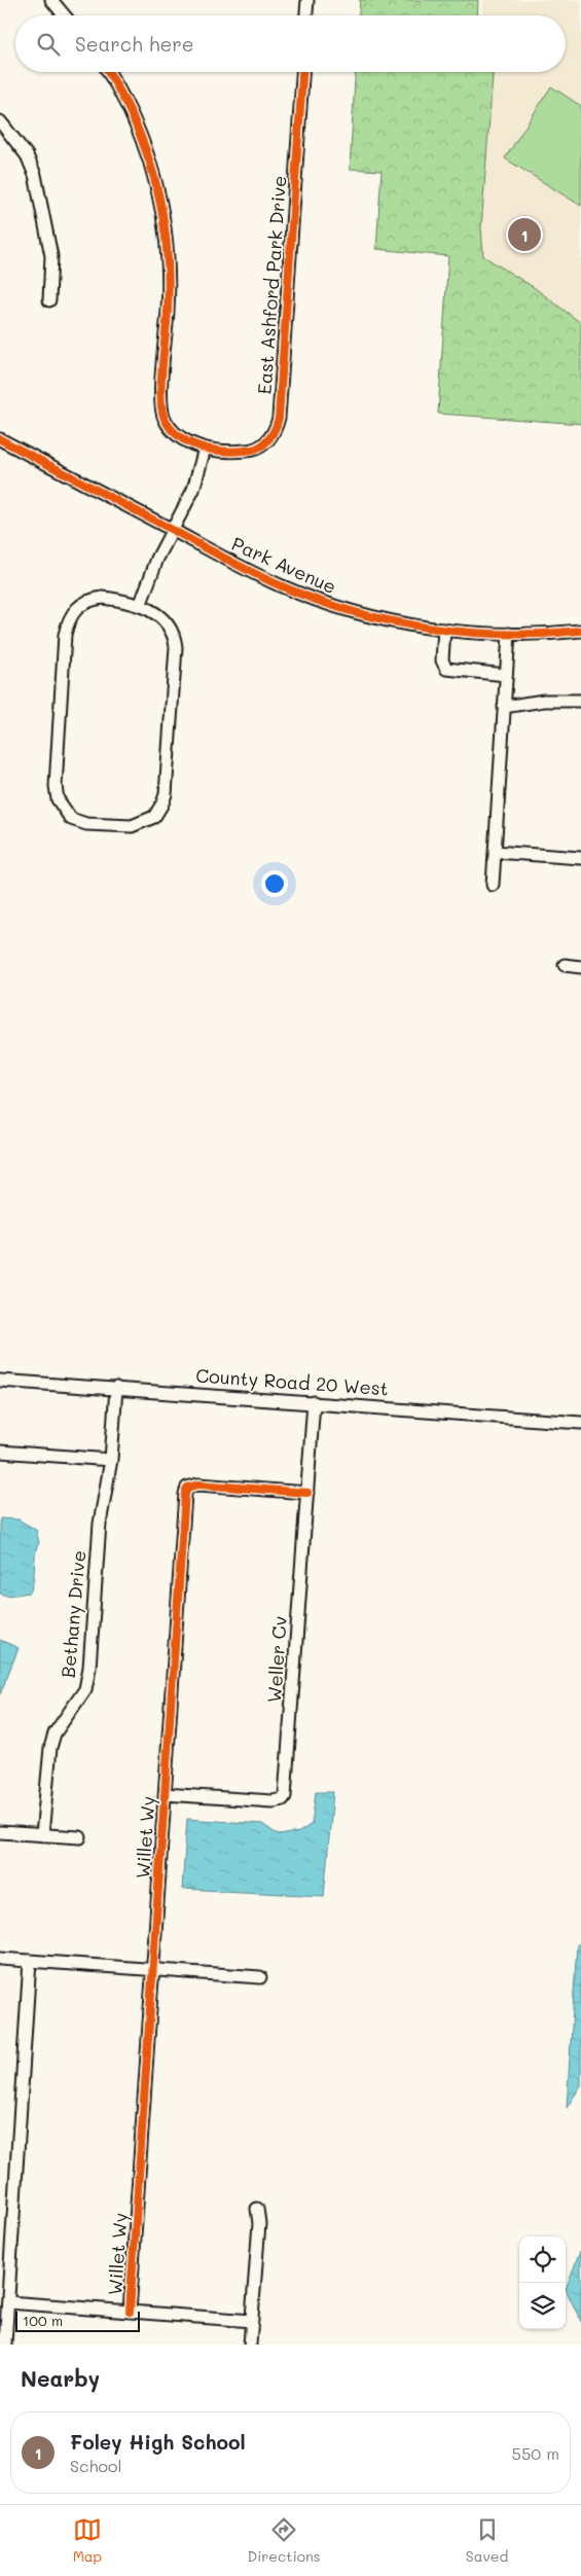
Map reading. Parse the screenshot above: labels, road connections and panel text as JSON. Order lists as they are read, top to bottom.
{
  "streets": {
    "street": [
      "East Ashford Park Drive",
      "Park Avenue",
      "County Road 20 West",
      "Bethany Drive",
      "Weller Cv",
      "Willet Wy"
    ]
  },
  "crossings": [
    ["County Road 20 West", "Bethany Drive"],
    ["County Road 20 West", "Weller Cv"],
    ["Weller Cv", "Willet Wy"]
  ],
  "scale_bar": "100 m",
  "page": {
    "search": "Search here",
    "pins": "1",
    "scale": "100 m",
    "heading": "Nearby",
    "list": [
      {
        "mark": "1",
        "name": "Foley High School",
        "note": "School",
        "value": "550 m"
      }
    ],
    "nav": ["Map", "Directions", "Saved"]
  }
}
